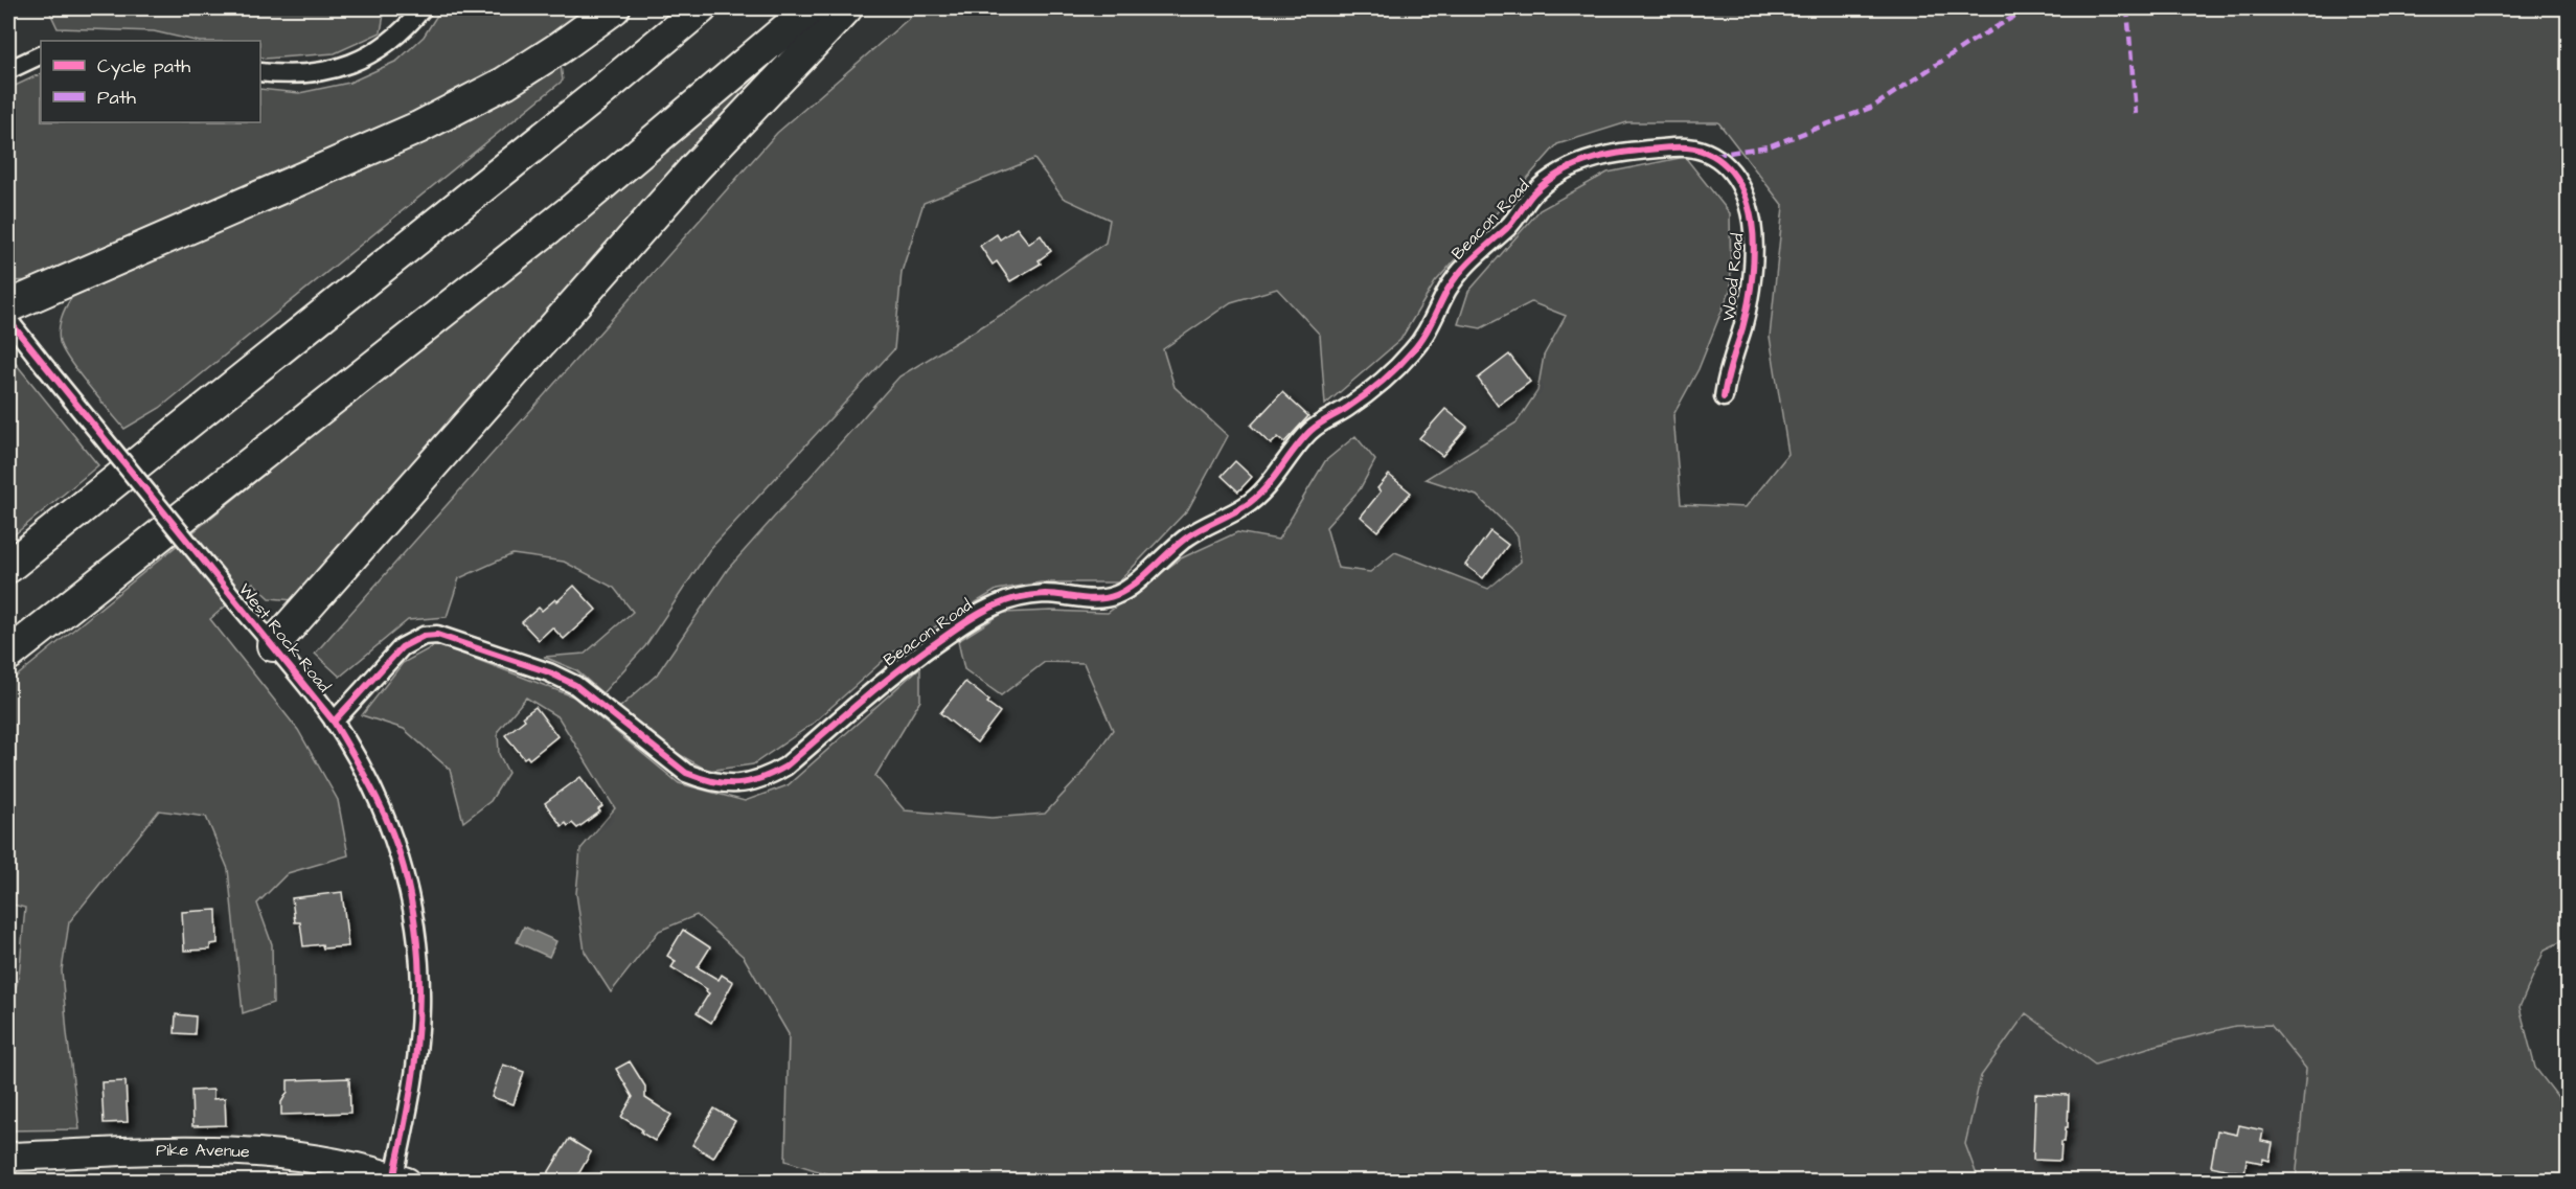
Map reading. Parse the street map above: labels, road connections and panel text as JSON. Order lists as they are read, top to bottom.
{
  "streets": {
    "main road": ["Pike Avenue"],
    "street": ["Beacon Road", "Wood Road", "West Rock Road"]
  },
  "crossings": [
    ["Beacon Road", "Wood Road"],
    ["Beacon Road", "West Rock Road"],
    ["West Rock Road", "Pike Avenue"]
  ],
  "legend": ["Cycle path", "Path"]
}
